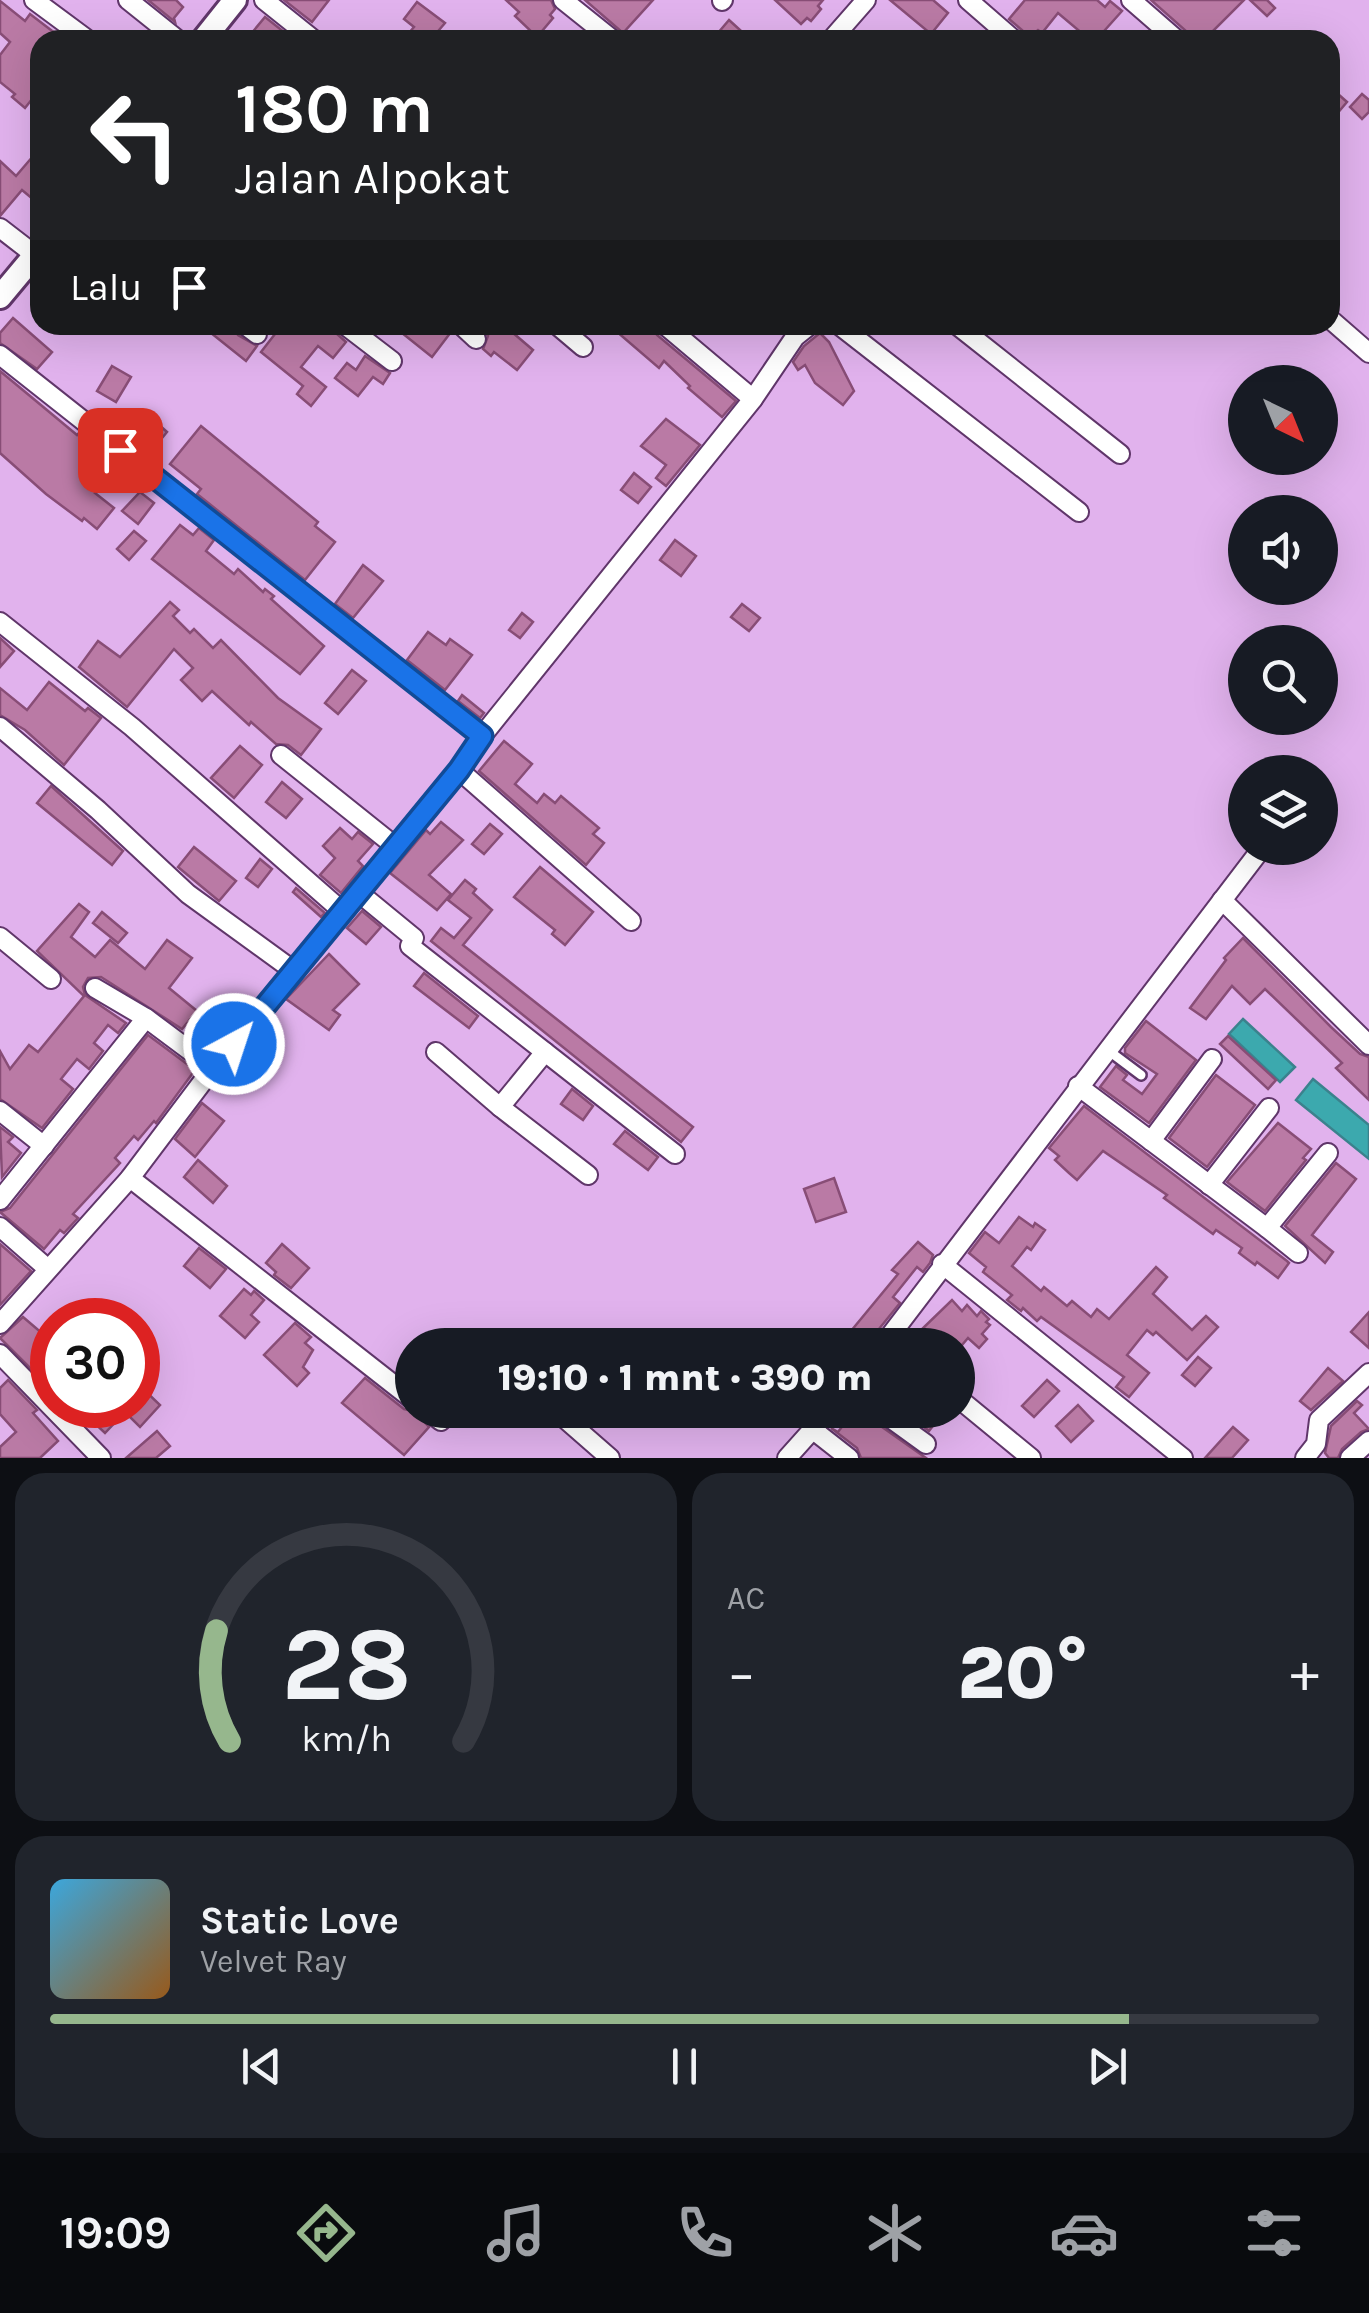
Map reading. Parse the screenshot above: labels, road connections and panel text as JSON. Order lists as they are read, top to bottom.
{
  "north": "bottom right",
  "page": {
    "turn": ["180 m", "Jalan Alpokat"],
    "then": "Lalu",
    "limit": "30",
    "trip": "19:10 · 1 mnt · 390 m",
    "tile": "AC",
    "heat": ["−", "20°", "+"],
    "song": ["Static Love", "Velvet Ray"],
    "tabs": "19:09",
    "gauge": ["28", "km/h"]
  }
}
